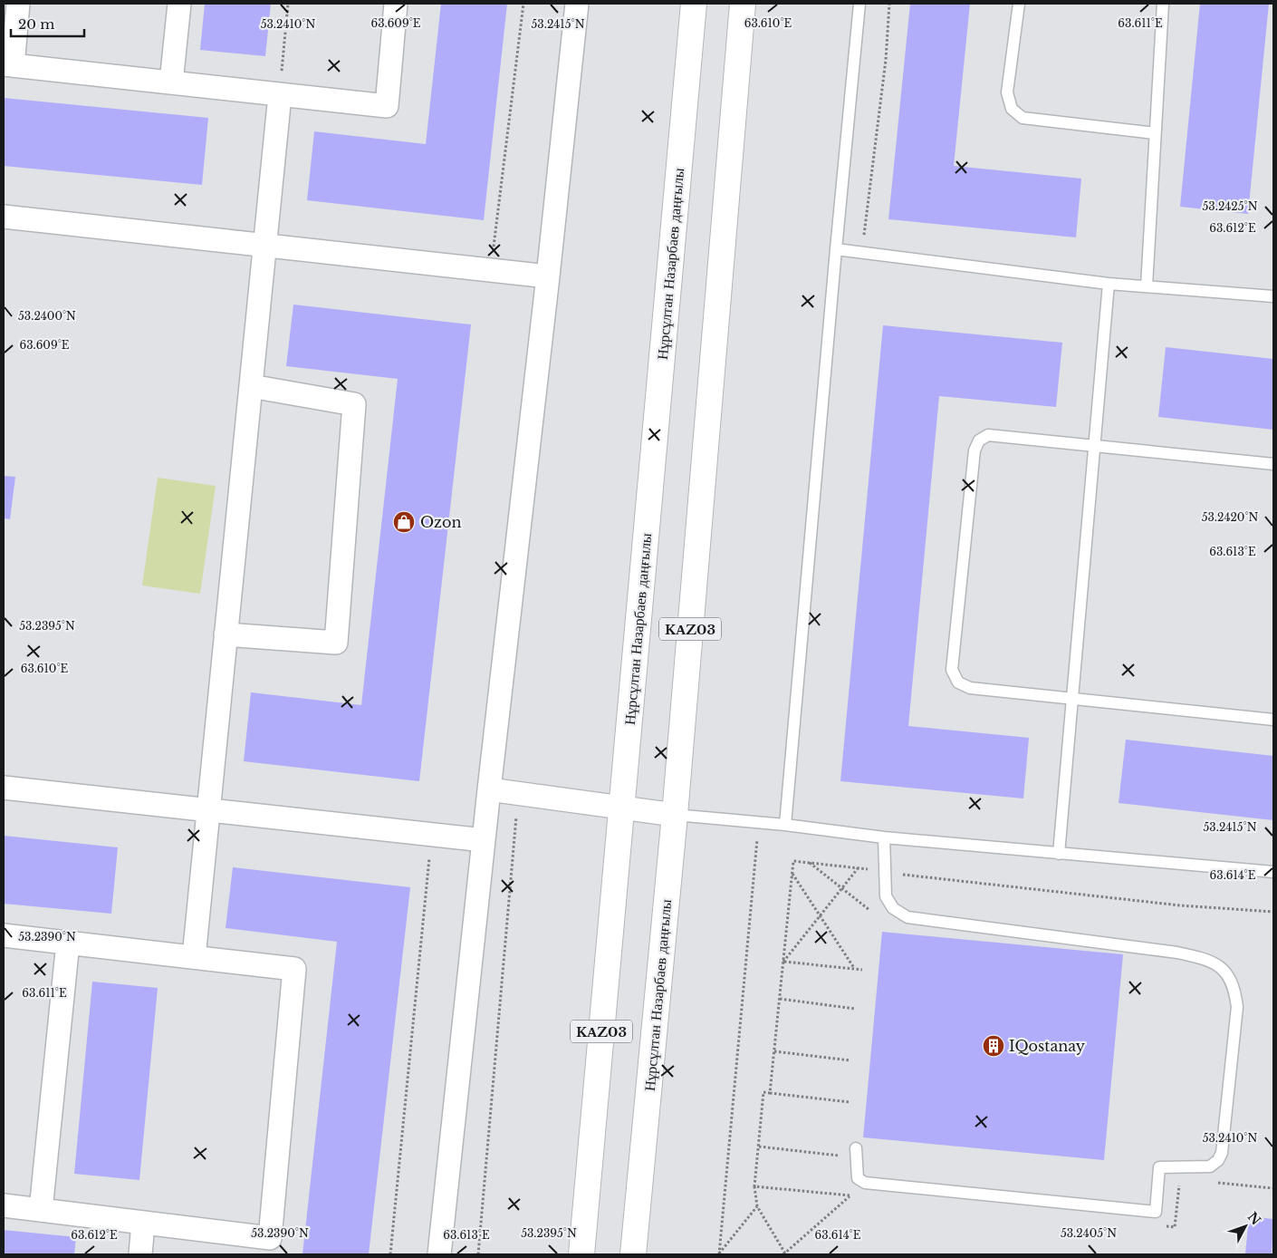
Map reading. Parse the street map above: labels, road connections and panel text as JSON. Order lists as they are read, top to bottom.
{
  "streets": {
    "main road": ["Нұрсұлтан Назарбаев даңғылы", "KАZ03"]
  },
  "places": {
    "shop": ["Ozon"],
    "building": ["IQostanay"]
  },
  "scale_bar": "20 m",
  "north": "top right",
  "coordinates": [
    "63.609°E",
    "63.610°E",
    "63.611°E",
    "53.2410°N",
    "53.2415°N",
    "53.2425°N",
    "63.612°E",
    "53.2400°N",
    "53.2420°N",
    "63.613°E",
    "53.2395°N",
    "63.614°E",
    "53.2390°N",
    "53.2405°N"
  ]
}
